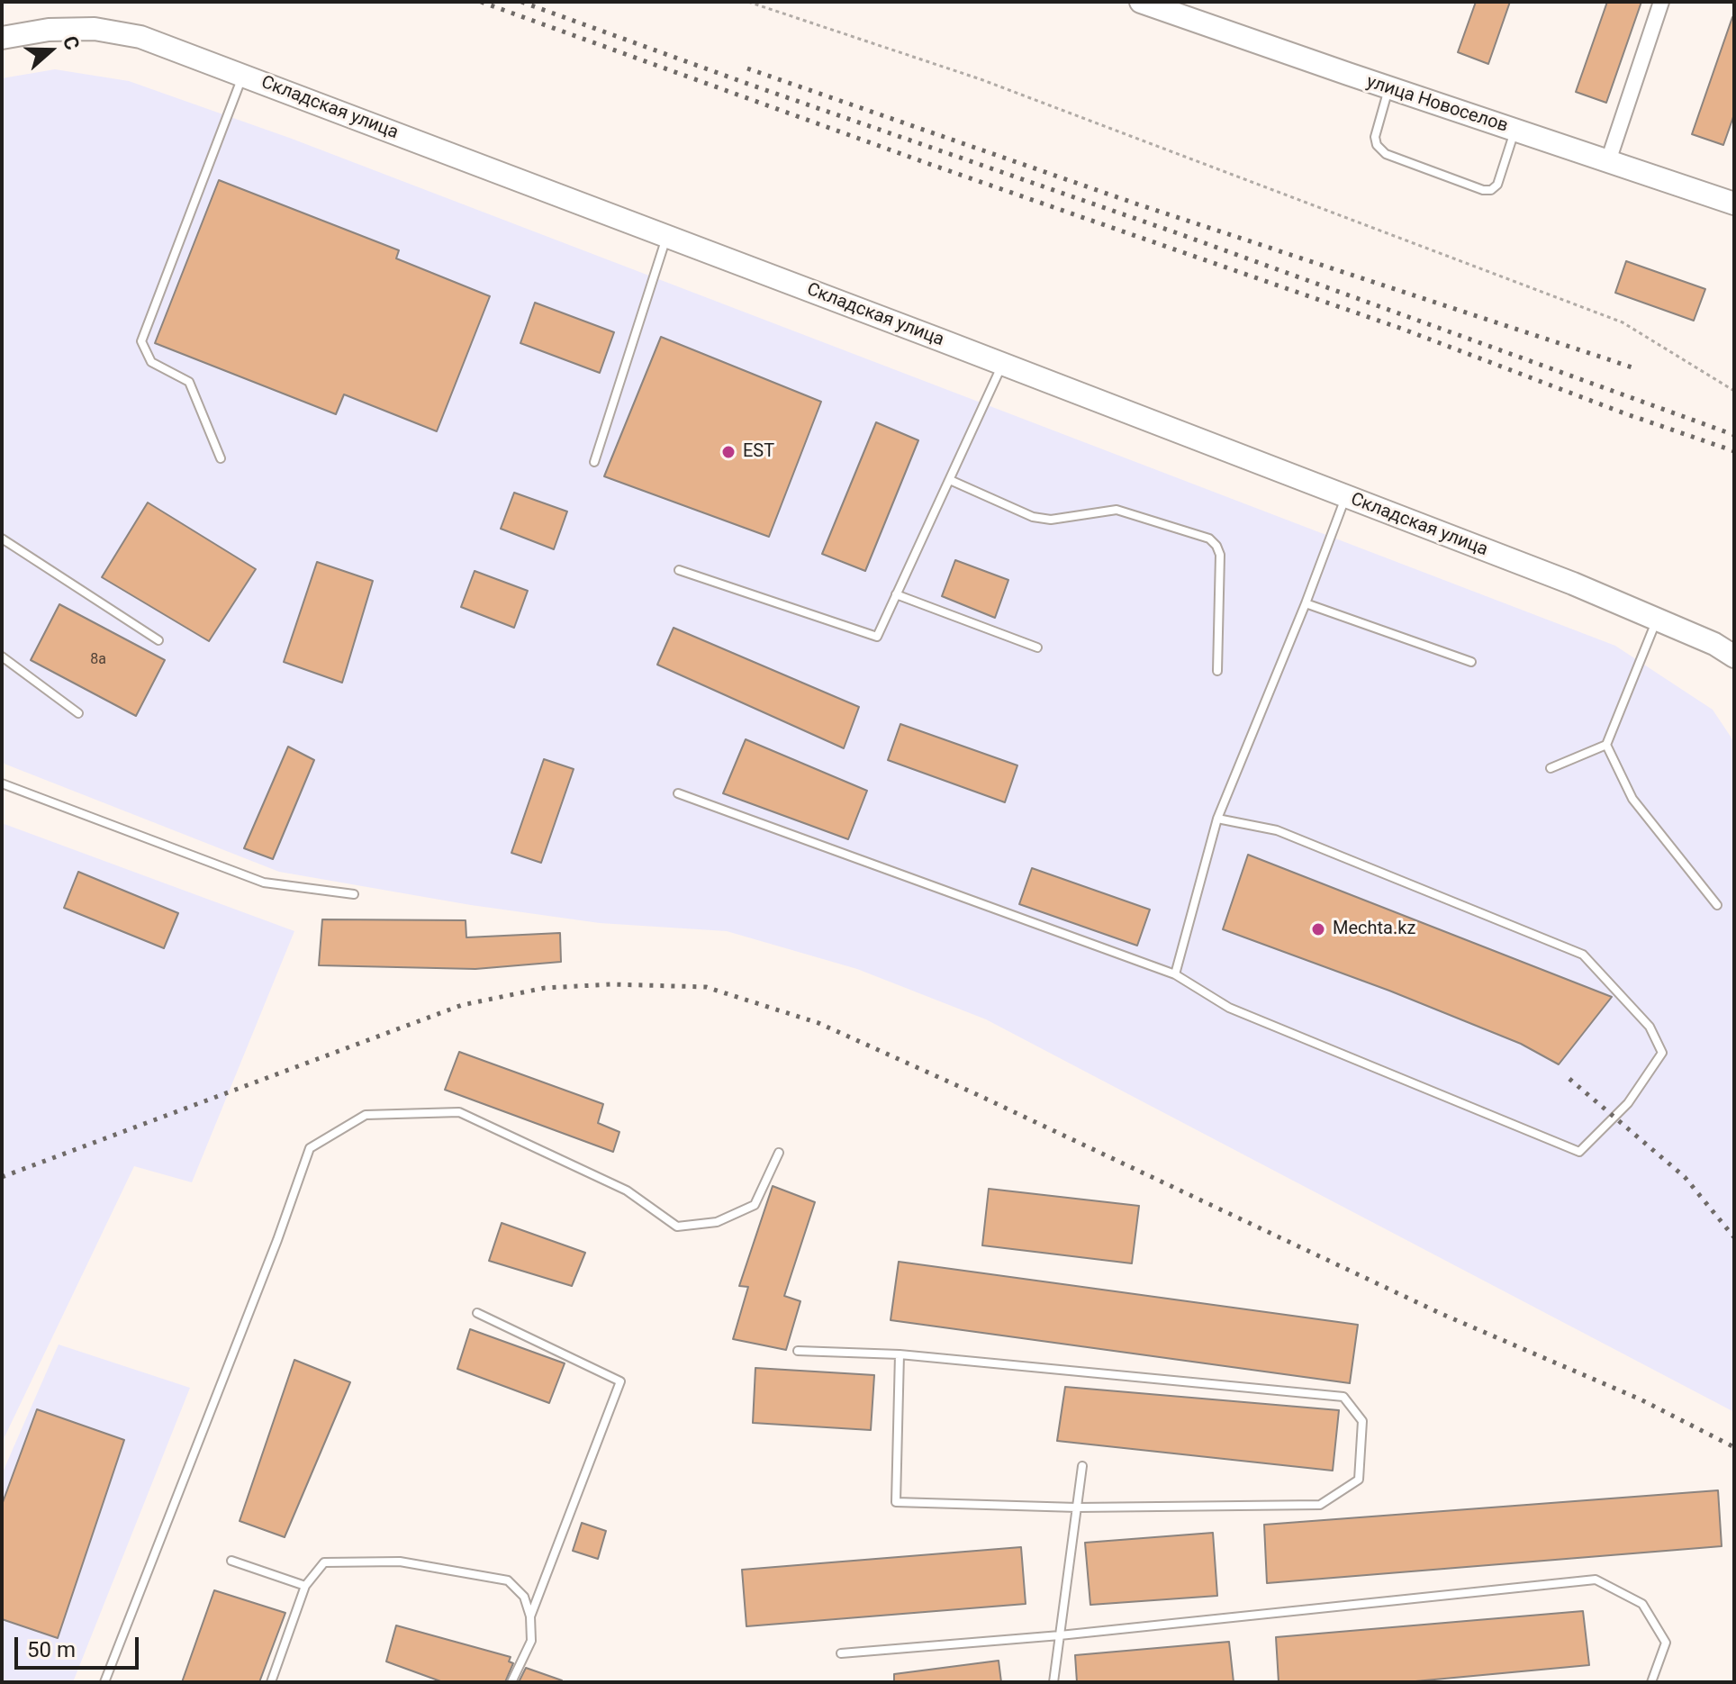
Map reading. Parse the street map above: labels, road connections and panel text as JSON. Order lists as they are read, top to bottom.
{
  "streets": {
    "main road": ["улица Новоселов", "Складская улица"]
  },
  "places": ["EST", "Mechta.kz"],
  "house_numbers": ["8а"],
  "scale_bar": "50 m",
  "north": "right"
}
